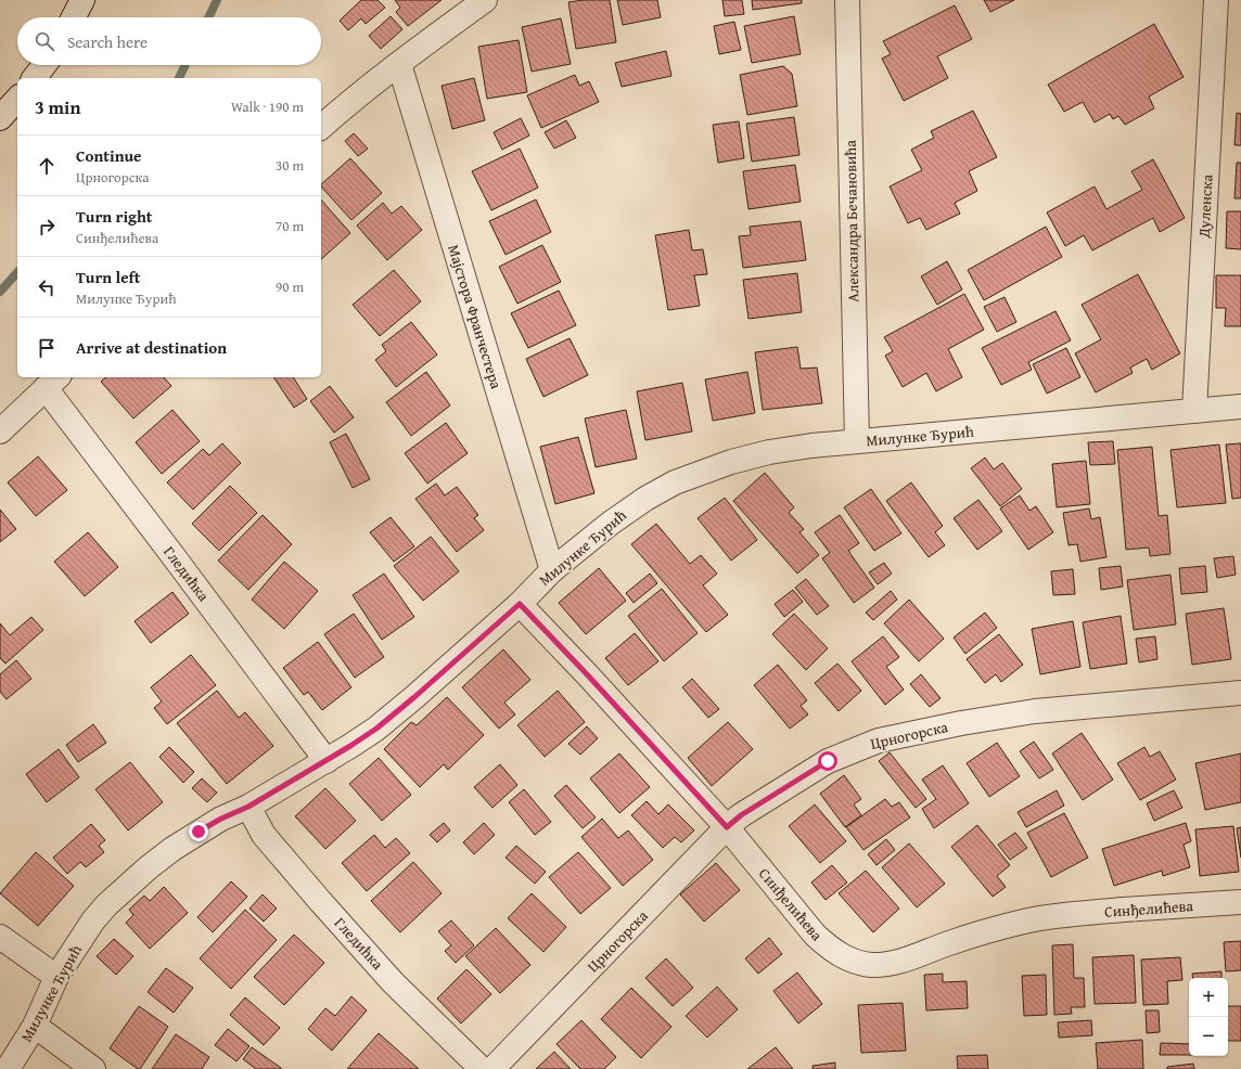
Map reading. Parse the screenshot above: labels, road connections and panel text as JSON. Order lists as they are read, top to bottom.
{
  "streets": {
    "street": [
      "Дуленска",
      "Александра Бечановића",
      "Мајстора Франчестера",
      "Милунке Ђурић",
      "Гледићка",
      "Црногорска",
      "Синђелићева"
    ]
  },
  "crossings": [
    ["Дуленска", "Милунке Ђурић"],
    ["Александра Бечановића", "Милунке Ђурић"],
    ["Мајстора Франчестера", "Милунке Ђурић"],
    ["Милунке Ђурић", "Гледићка"],
    ["Милунке Ђурић", "Синђелићева"],
    ["Црногорска", "Синђелићева"]
  ],
  "page": {
    "search": "Search here",
    "heading": ["3 min", "Walk · 190 m"],
    "list": [
      ["Continue", "Црногорска", "30 m"],
      ["Turn right", "Синђелићева", "70 m"],
      ["Turn left", "Милунке Ђурић", "90 m"],
      "Arrive at destination"
    ],
    "map_buttons": ["+", "−"]
  }
}
